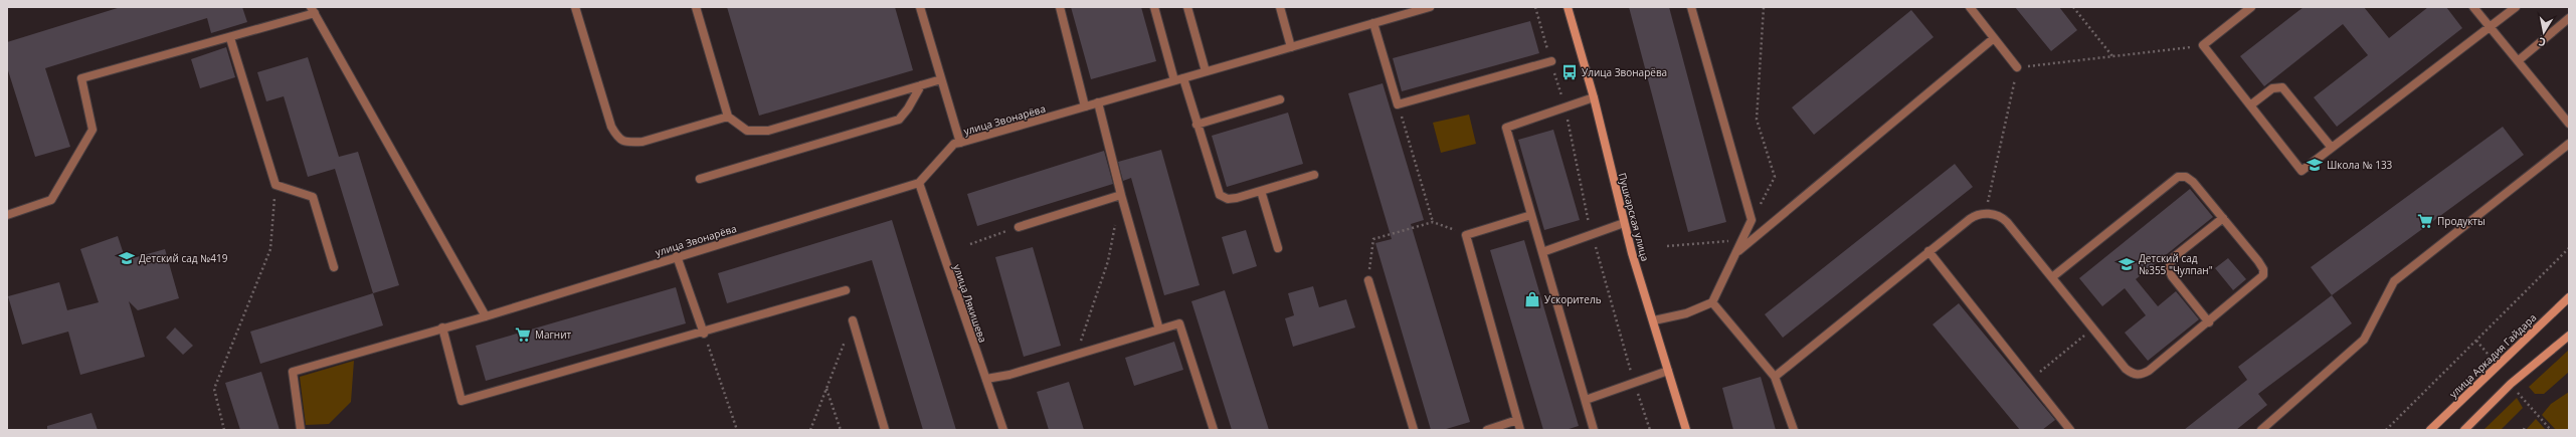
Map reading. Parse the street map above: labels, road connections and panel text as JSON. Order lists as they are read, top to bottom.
{
  "streets": {
    "main road": ["Пушкарская улица", "улица Аркадия Гайдара"],
    "street": ["улица Звонарёва", "улица Лякишева"]
  },
  "crossings": [
    ["улица Звонарёва", "улица Лякишева"]
  ],
  "places": {
    "bus stop": ["Улица Звонарёва"],
    "school or university": ["Школа № 133", "Детский сад №419", "Детский сад №355 \"Чулпан\""],
    "supermarket": ["Продукты", "Магнит"],
    "shop": ["Ускоритель"]
  },
  "north": "bottom"
}
